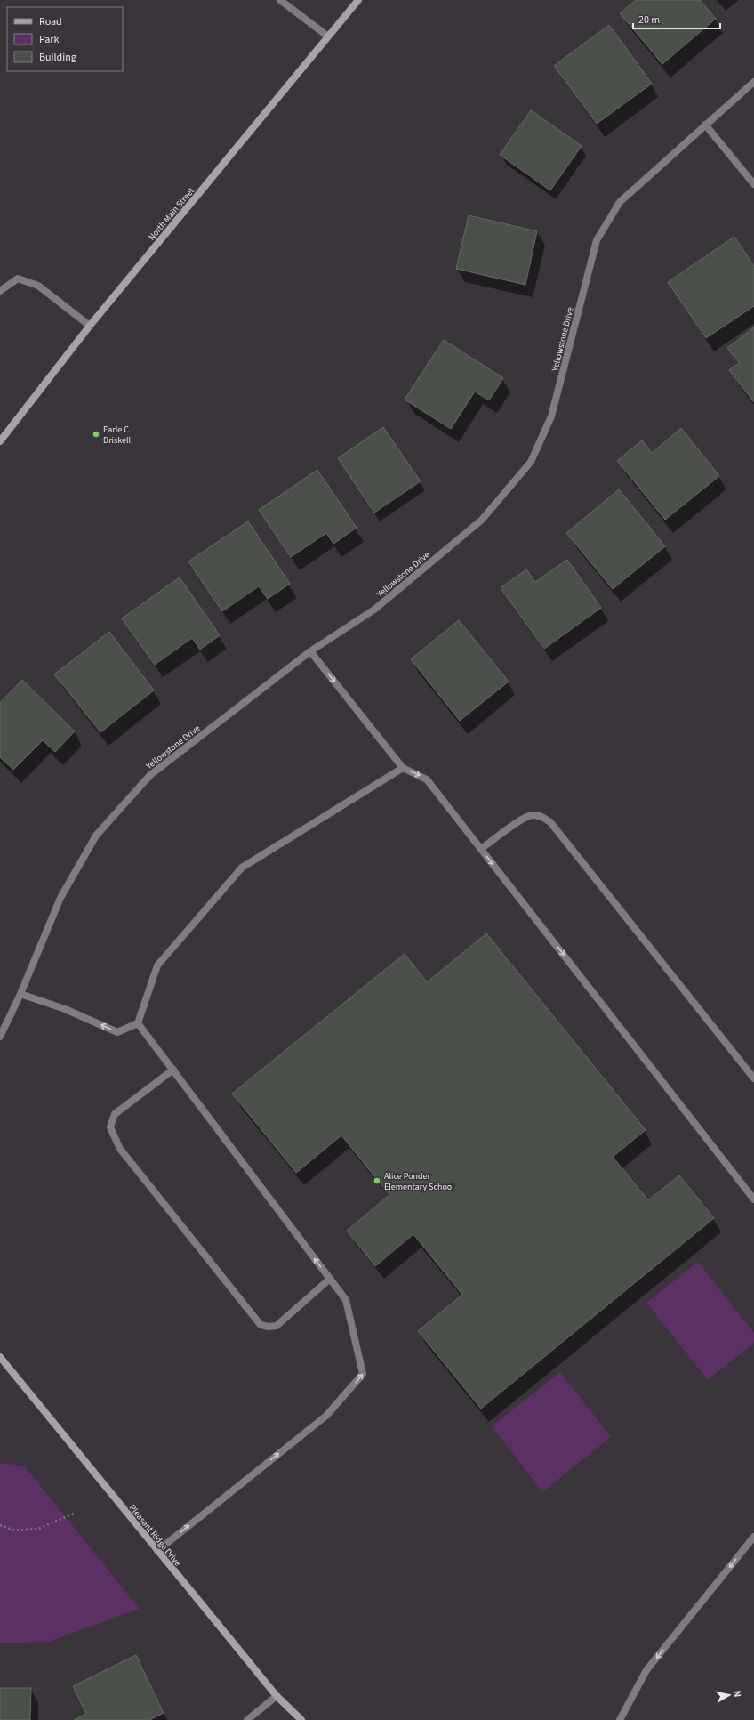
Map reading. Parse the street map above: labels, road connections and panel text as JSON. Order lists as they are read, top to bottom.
{
  "streets": {
    "main road": ["North Main Street", "Pleasant Ridge Drive"],
    "street": ["Yellowstone Drive"]
  },
  "places": ["Earle C. Driskell", "Alice Ponder Elementary School"],
  "legend": ["Road", "Park", "Building"],
  "scale_bar": "20 m",
  "north": "right"
}
